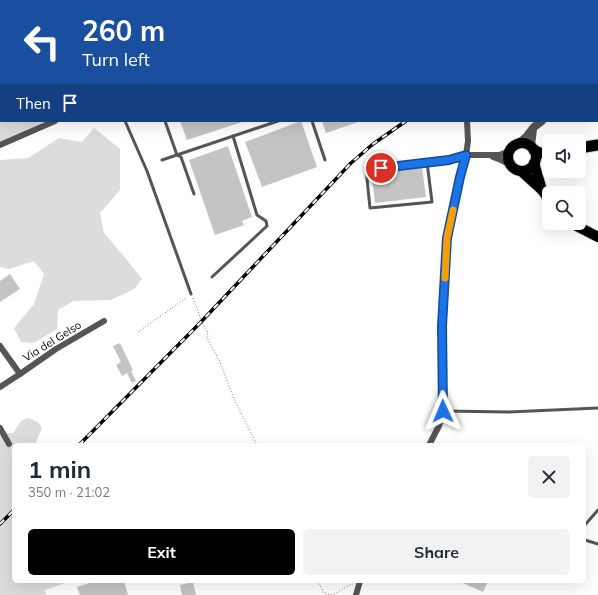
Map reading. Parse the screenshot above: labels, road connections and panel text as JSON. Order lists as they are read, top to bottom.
{
  "streets": {
    "street": ["Via del Gelso"]
  },
  "page": {
    "turn": ["260 m", "Turn left"],
    "then": "Then",
    "heading": ["1 min", "350 m · 21:02"],
    "buttons": ["Exit", "Share"]
  }
}
